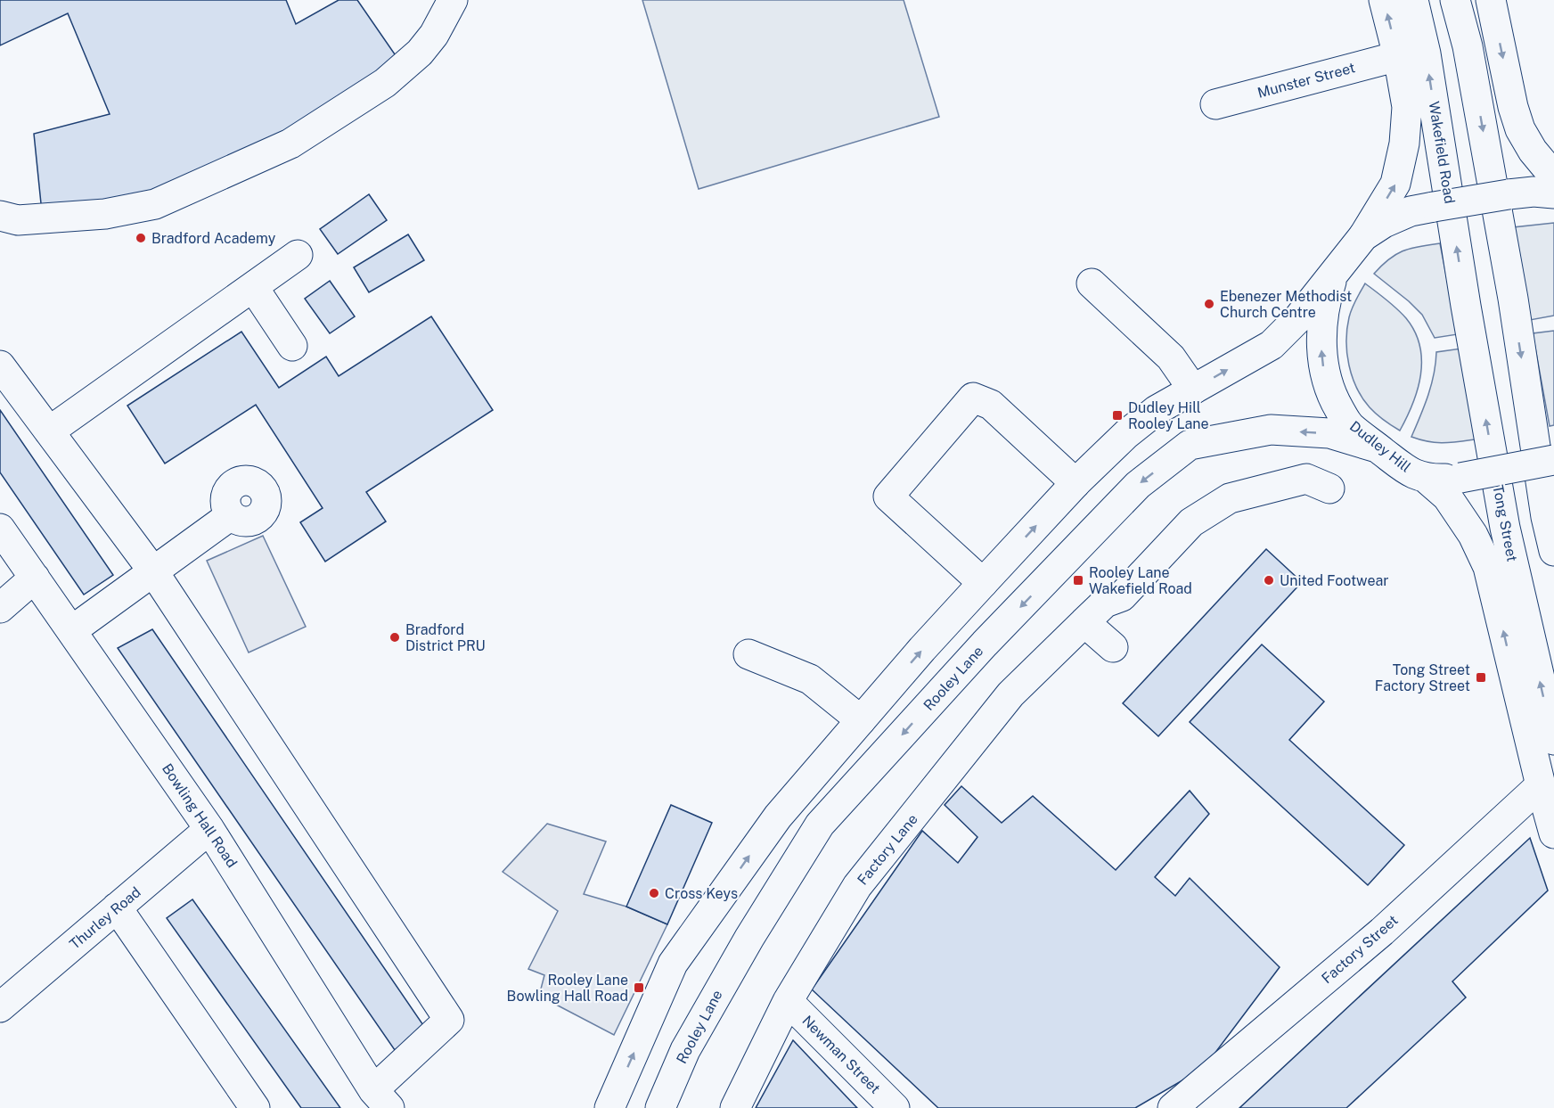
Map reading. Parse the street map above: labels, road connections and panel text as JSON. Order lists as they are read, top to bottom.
{
  "streets": {
    "main road": [
      "Munster Street",
      "Wakefield Road",
      "Dudley Hill",
      "Tong Street",
      "Rooley Lane",
      "Bowling Hall Road",
      "Factory Lane",
      "Thurley Road",
      "Factory Street",
      "Newman Street"
    ]
  },
  "crossings": [
    ["Wakefield Road", "Tong Street"],
    ["Dudley Hill", "Rooley Lane"],
    ["Bowling Hall Road", "Thurley Road"],
    ["Factory Lane", "Newman Street"]
  ],
  "places": {
    "other": [
      "Bradford Academy",
      "Ebenezer Methodist Church Centre",
      "United Footwear",
      "Bradford District PRU",
      "Cross Keys"
    ],
    "transit": [
      "Dudley Hill Rooley Lane",
      "Rooley Lane Wakefield Road",
      "Tong Street Factory Street",
      "Rooley Lane Bowling Hall Road"
    ]
  }
}
